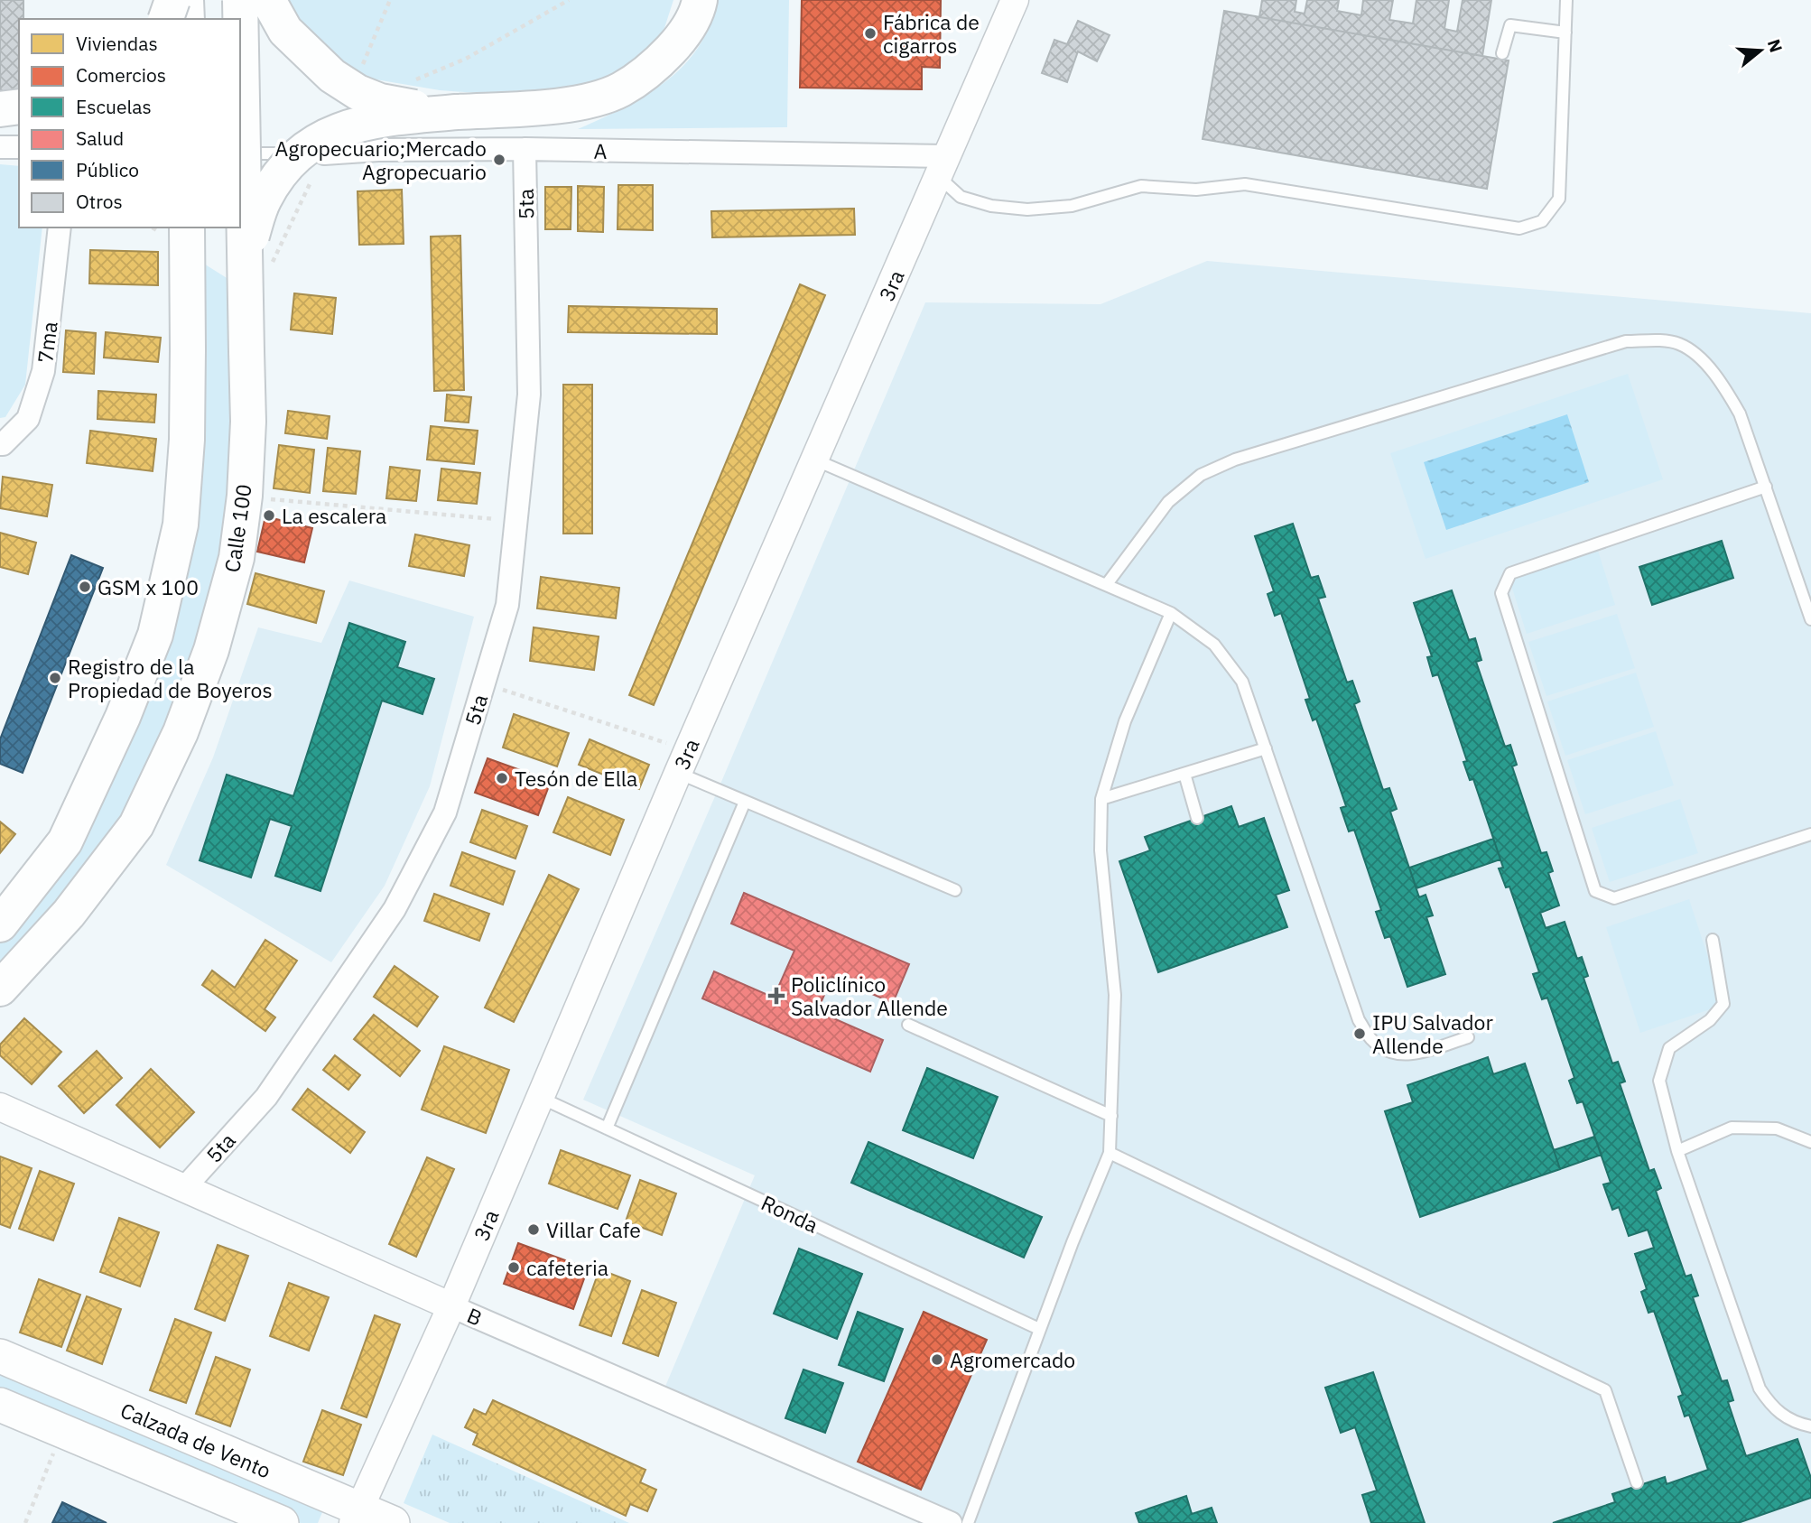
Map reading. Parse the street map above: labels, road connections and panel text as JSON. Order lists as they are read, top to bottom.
{
  "streets": {
    "highway": ["Calle 100"],
    "main road": ["Calzada de Vento"],
    "street": [
      "A",
      "5ta",
      "3ra",
      "7ma",
      "B"
    ],
    "lane": ["Ronda"]
  },
  "crossings": [
    ["A", "5ta"],
    ["A", "3ra"],
    ["5ta", "B"],
    ["3ra", "Ronda"],
    ["3ra", "B"],
    ["3ra", "Calzada de Vento"]
  ],
  "places": {
    "other": [
      "Fábrica de cigarros",
      "Agropecuario;Mercado Agropecuario",
      "La escalera",
      "GSM x 100",
      "Registro de la Propiedad de Boyeros",
      "Tesón de Ella",
      "IPU Salvador Allende",
      "Villar Cafe",
      "cafeteria",
      "Agromercado"
    ],
    "health": ["Policlínico Salvador Allende"]
  },
  "legend": [
    "Viviendas",
    "Comercios",
    "Escuelas",
    "Salud",
    "Público",
    "Otros"
  ],
  "north": "right"
}
